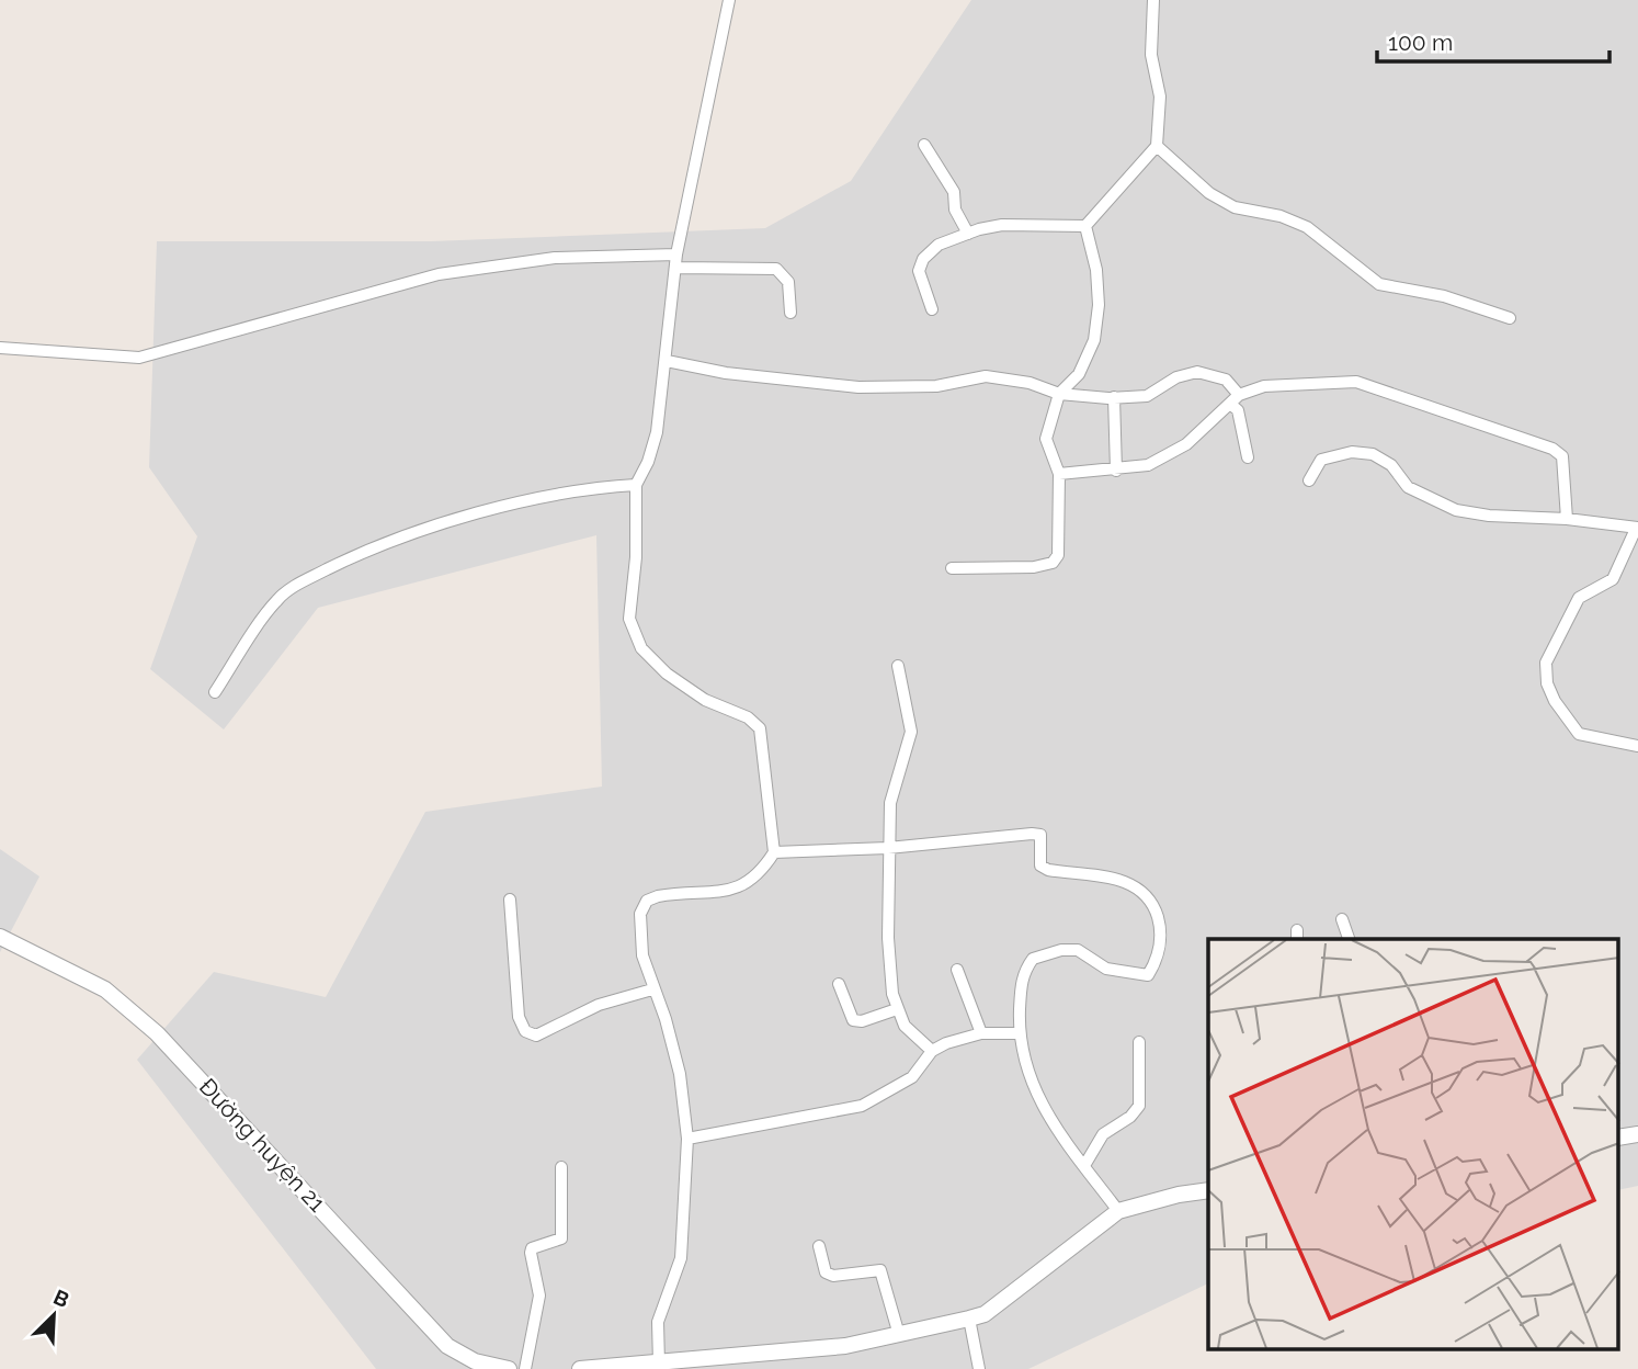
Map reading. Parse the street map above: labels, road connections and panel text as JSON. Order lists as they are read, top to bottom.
{
  "streets": {
    "street": ["Đường huyện 21"]
  },
  "scale_bar": "100 m",
  "north": "top right"
}
